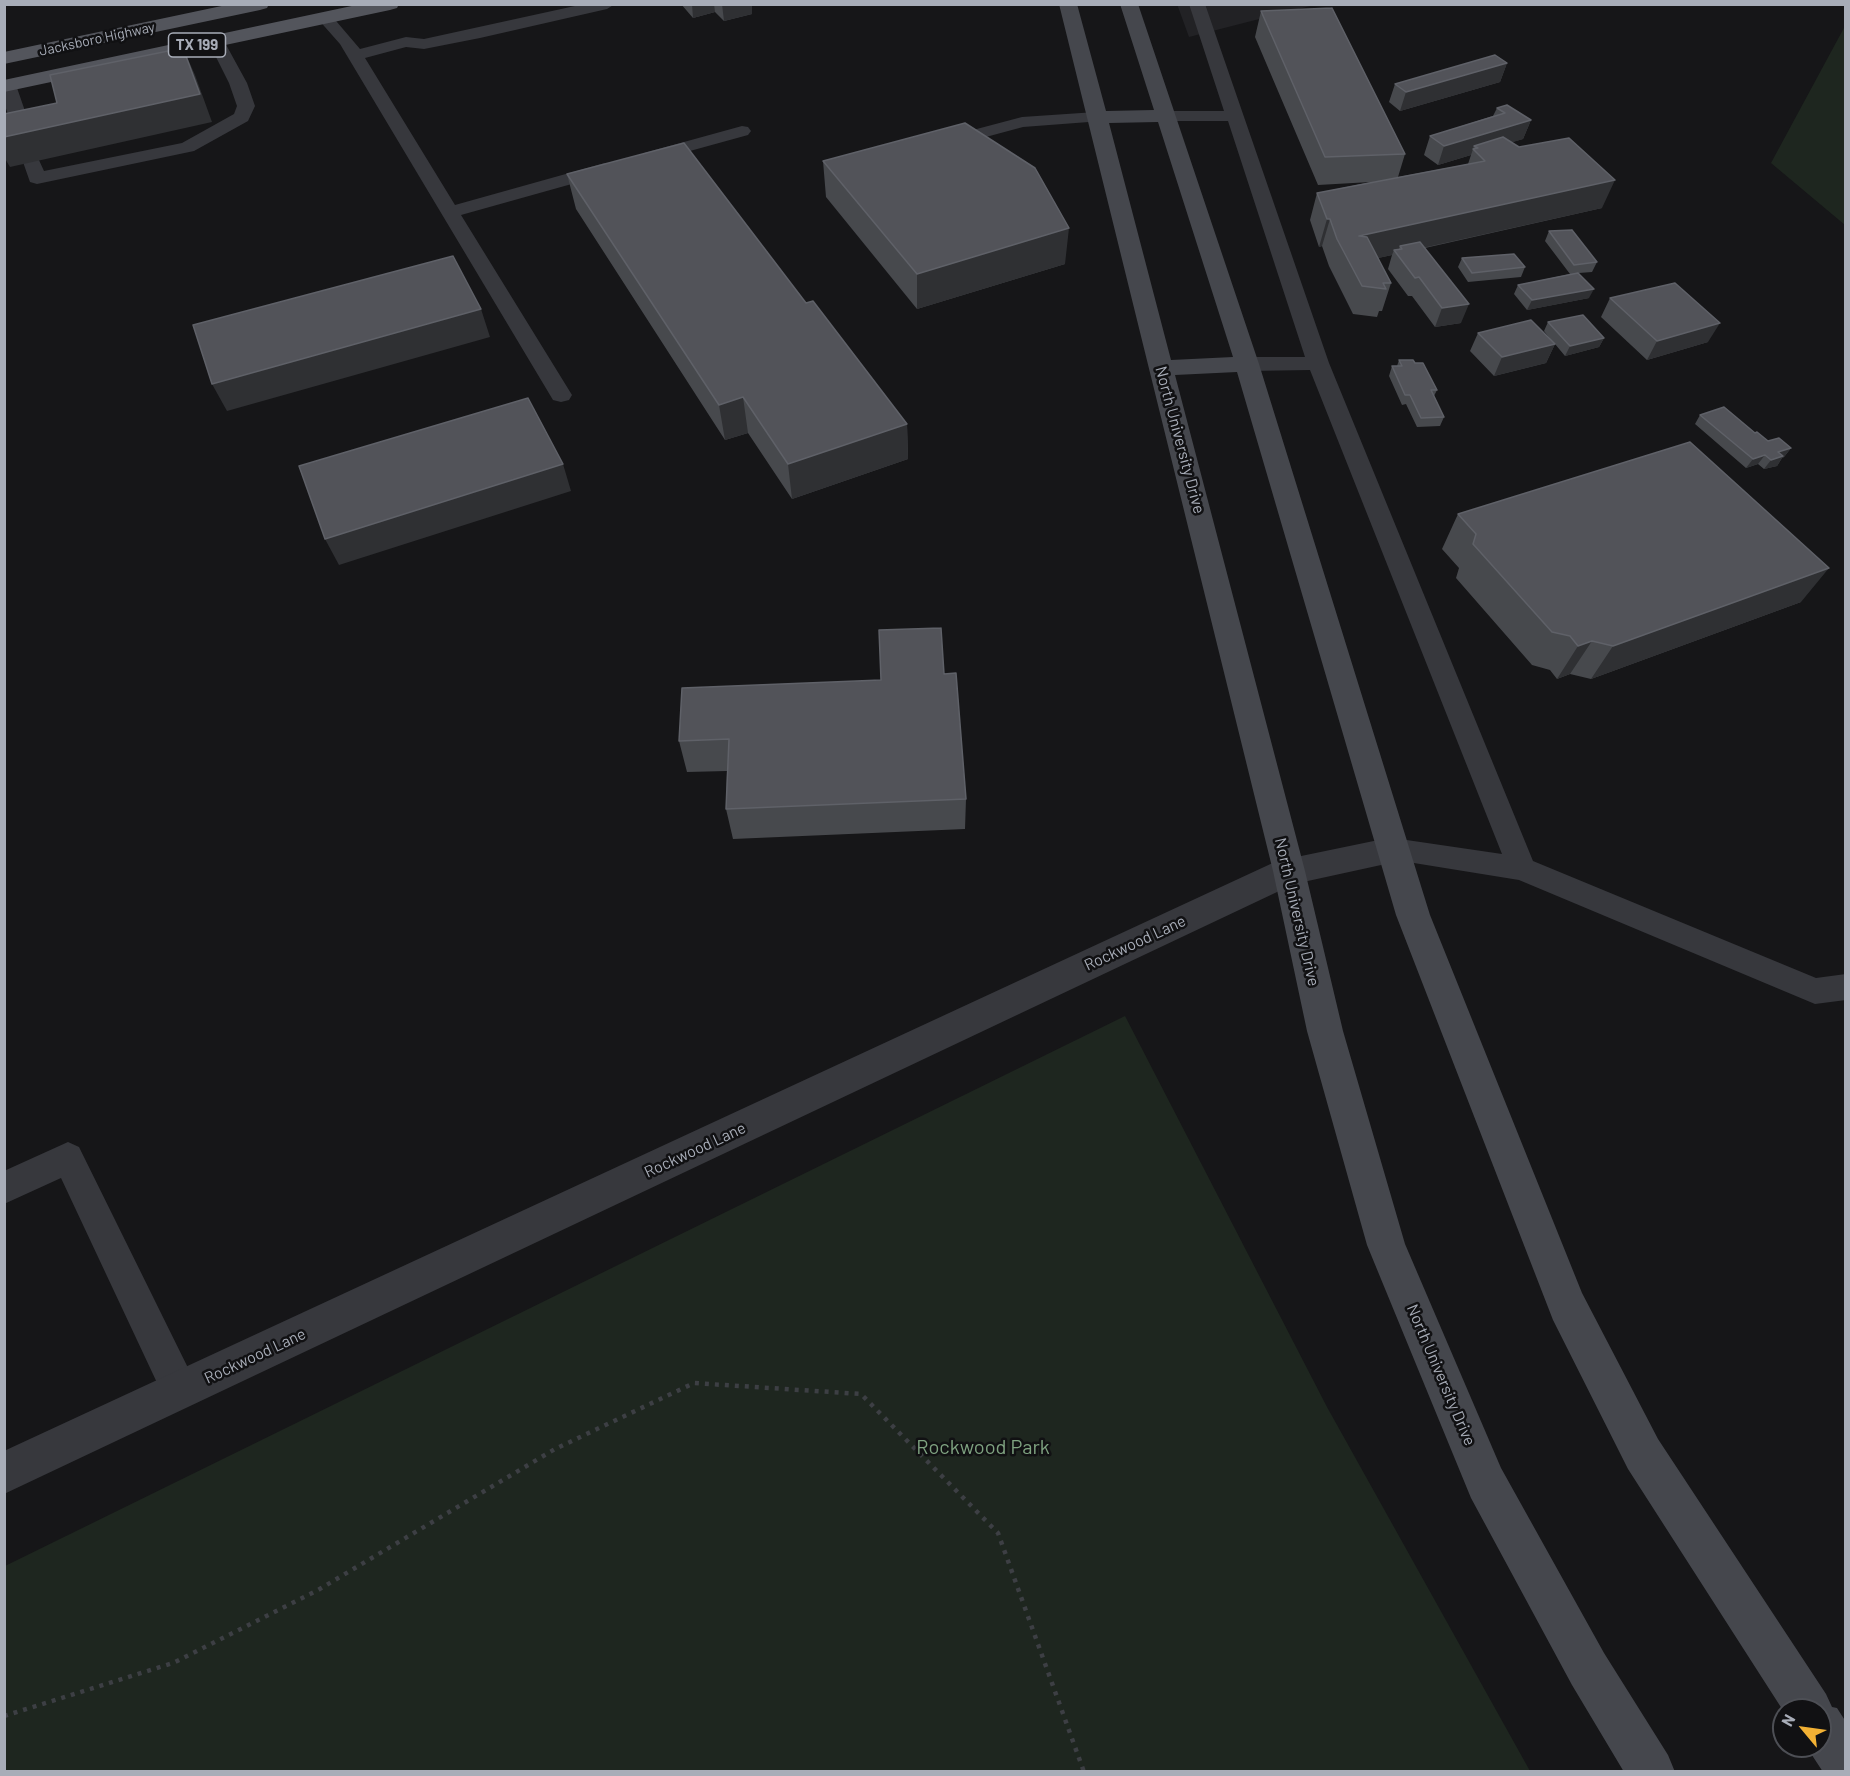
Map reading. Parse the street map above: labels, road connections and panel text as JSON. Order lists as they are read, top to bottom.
{
  "streets": {
    "main road": ["Jacksboro Highway", "TX 199", "North University Drive"],
    "street": ["Rockwood Lane"]
  },
  "crossings": [
    ["North University Drive", "Rockwood Lane"]
  ],
  "parks": ["Rockwood Park"],
  "north": "top left"
}
